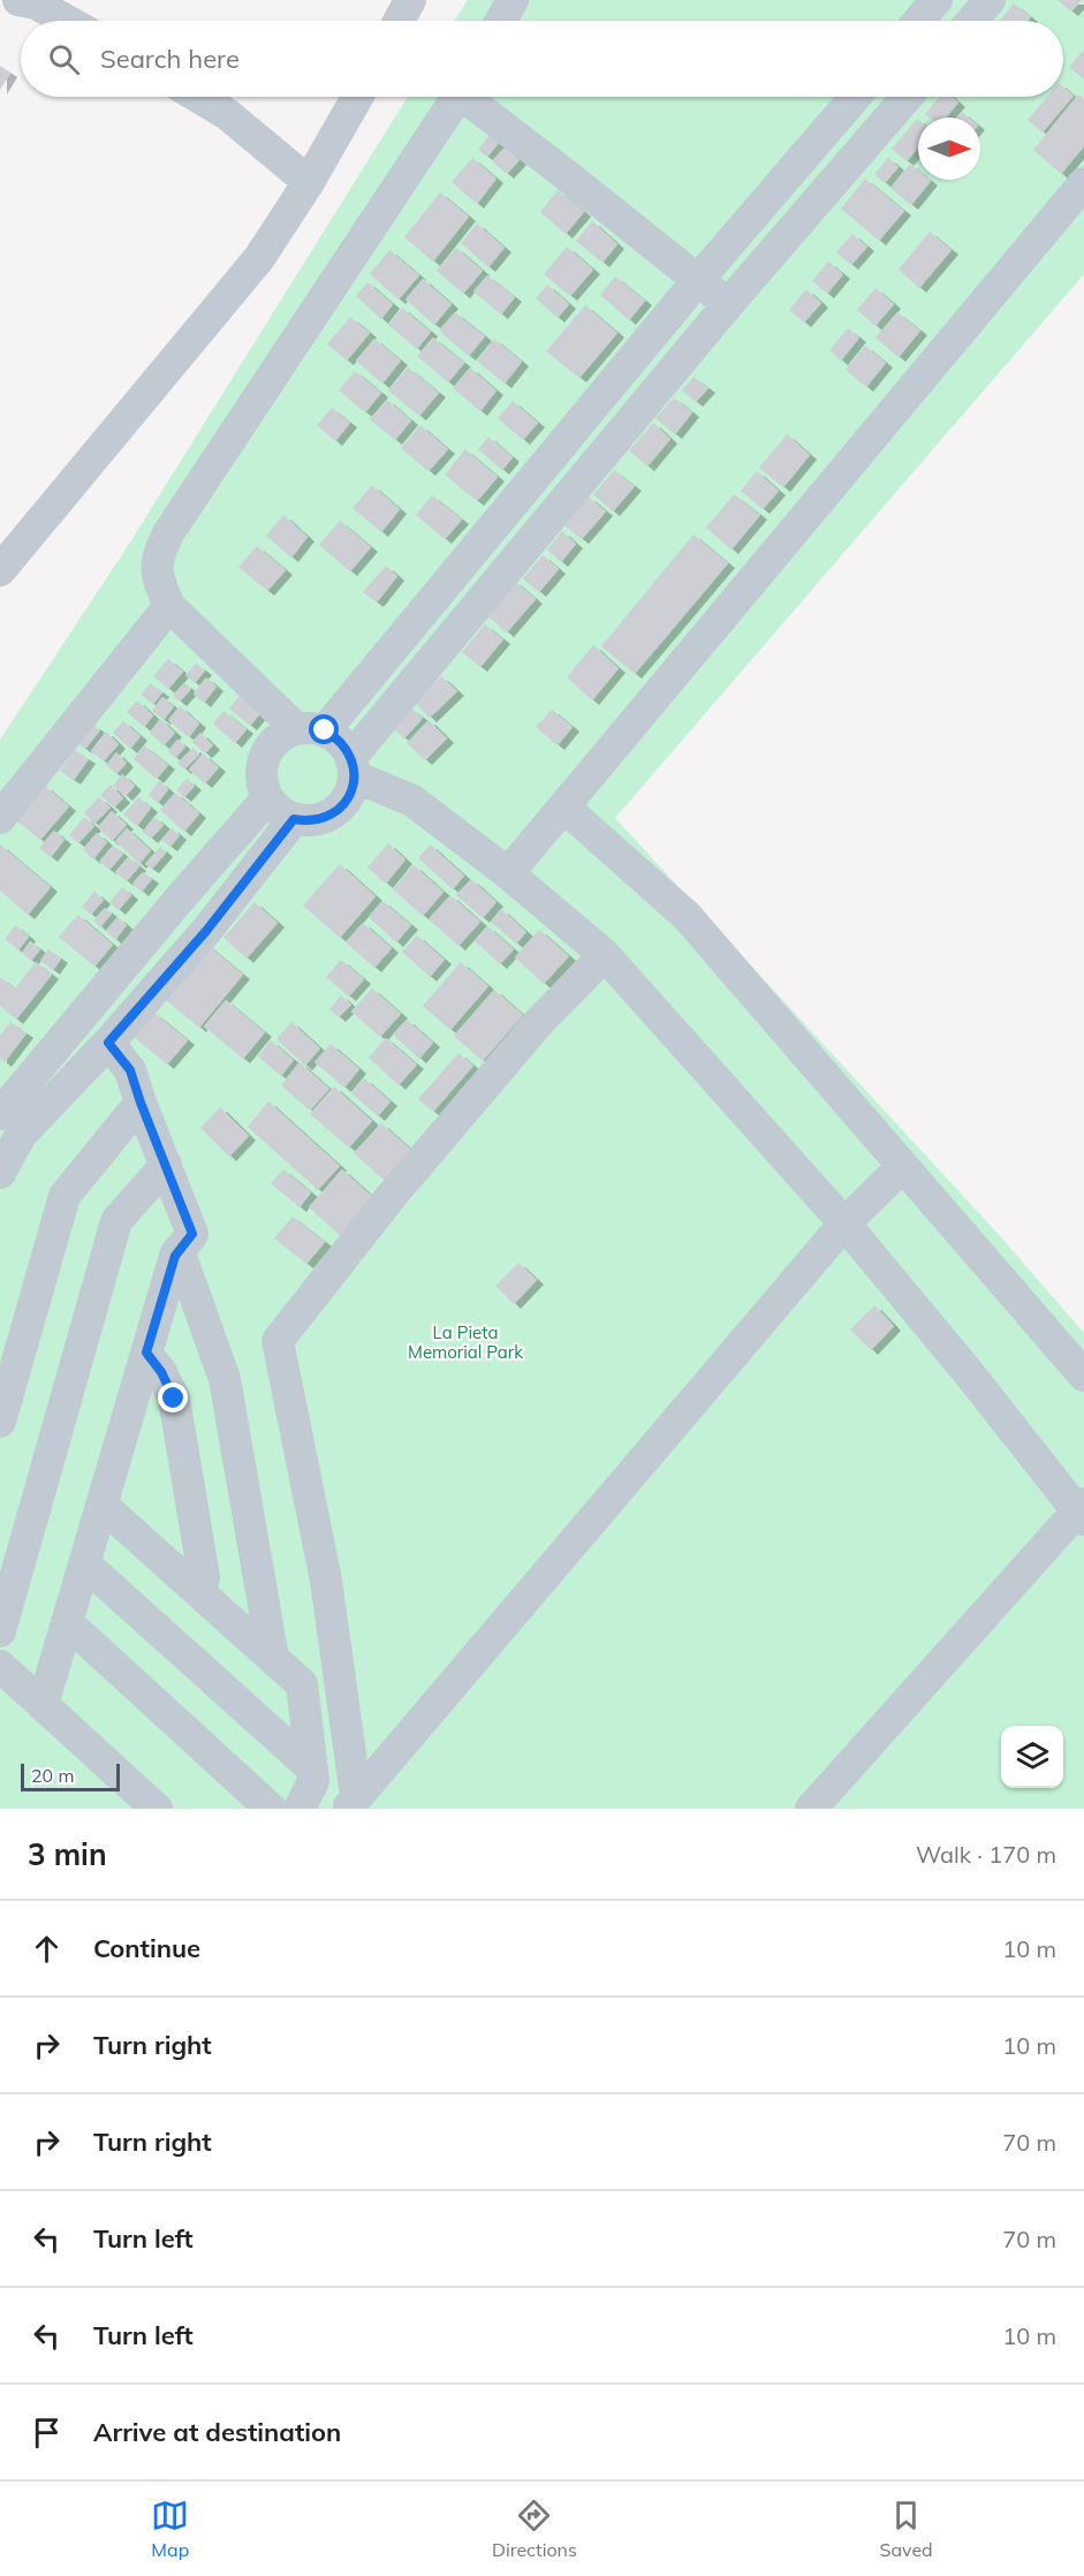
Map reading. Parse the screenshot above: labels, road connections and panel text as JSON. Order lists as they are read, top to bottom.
{
  "parks": ["La Pieta Memorial Park"],
  "scale_bar": "20 m",
  "north": "right",
  "page": {
    "search": "Search here",
    "scale": "20 m",
    "heading": ["3 min", "Walk · 170 m"],
    "list": [
      ["Continue", "10 m"],
      ["Turn right", "10 m"],
      ["Turn right", "70 m"],
      ["Turn left", "70 m"],
      ["Turn left", "10 m"],
      "Arrive at destination"
    ],
    "nav": ["Map", "Directions", "Saved"]
  }
}
